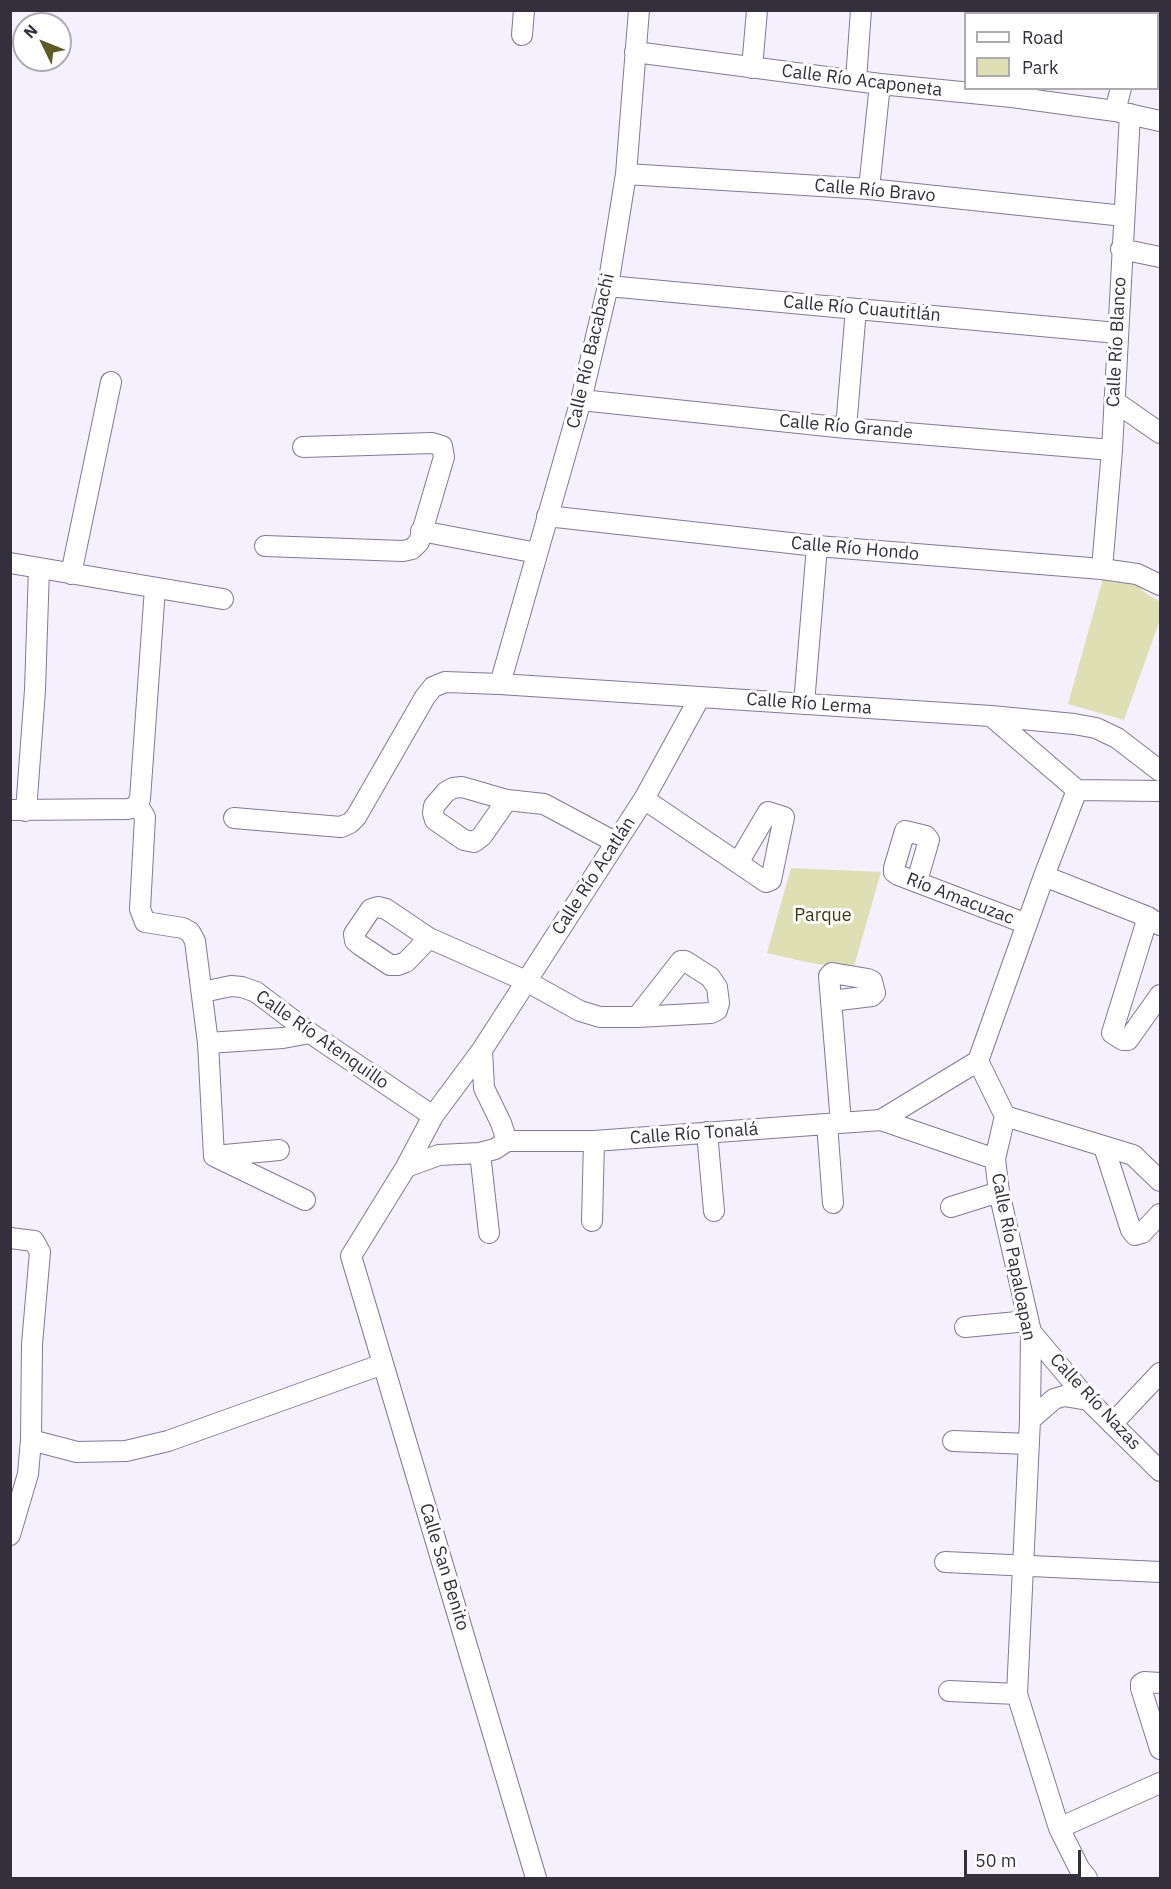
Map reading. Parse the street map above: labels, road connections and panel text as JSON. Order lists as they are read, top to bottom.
{
  "streets": {
    "street": [
      "Calle Río Acaponeta",
      "Calle Río Bravo",
      "Calle Río Cuautitlán",
      "Calle Río Blanco",
      "Calle Río Bacabachi",
      "Calle Río Grande",
      "Calle Río Hondo",
      "Calle Río Lerma",
      "Calle Río Acatlán",
      "Río Amacuzac",
      "Calle Río Atenquillo",
      "Calle Río Tonalá",
      "Calle Río Papaloapan",
      "Calle Río Nazas",
      "Calle San Benito"
    ]
  },
  "crossings": [
    ["Calle Río Acaponeta", "Calle Río Blanco"],
    ["Calle Río Acaponeta", "Calle Río Bacabachi"],
    ["Calle Río Bravo", "Calle Río Blanco"],
    ["Calle Río Bravo", "Calle Río Bacabachi"],
    ["Calle Río Cuautitlán", "Calle Río Blanco"],
    ["Calle Río Cuautitlán", "Calle Río Bacabachi"],
    ["Calle Río Blanco", "Calle Río Grande"],
    ["Calle Río Blanco", "Calle Río Hondo"],
    ["Calle Río Bacabachi", "Calle Río Grande"],
    ["Calle Río Bacabachi", "Calle Río Hondo"],
    ["Calle Río Bacabachi", "Calle Río Lerma"],
    ["Calle Río Lerma", "Calle Río Acatlán"],
    ["Calle Río Acatlán", "Calle Río Atenquillo"],
    ["Calle Río Acatlán", "Calle Río Tonalá"],
    ["Calle Río Acatlán", "Calle San Benito"],
    ["Calle Río Atenquillo", "Calle Río Tonalá"],
    ["Calle Río Tonalá", "Calle Río Papaloapan"],
    ["Calle Río Papaloapan", "Calle Río Nazas"]
  ],
  "parks": ["Parque"],
  "legend": ["Road", "Park"],
  "scale_bar": "50 m",
  "north": "top left"
}
